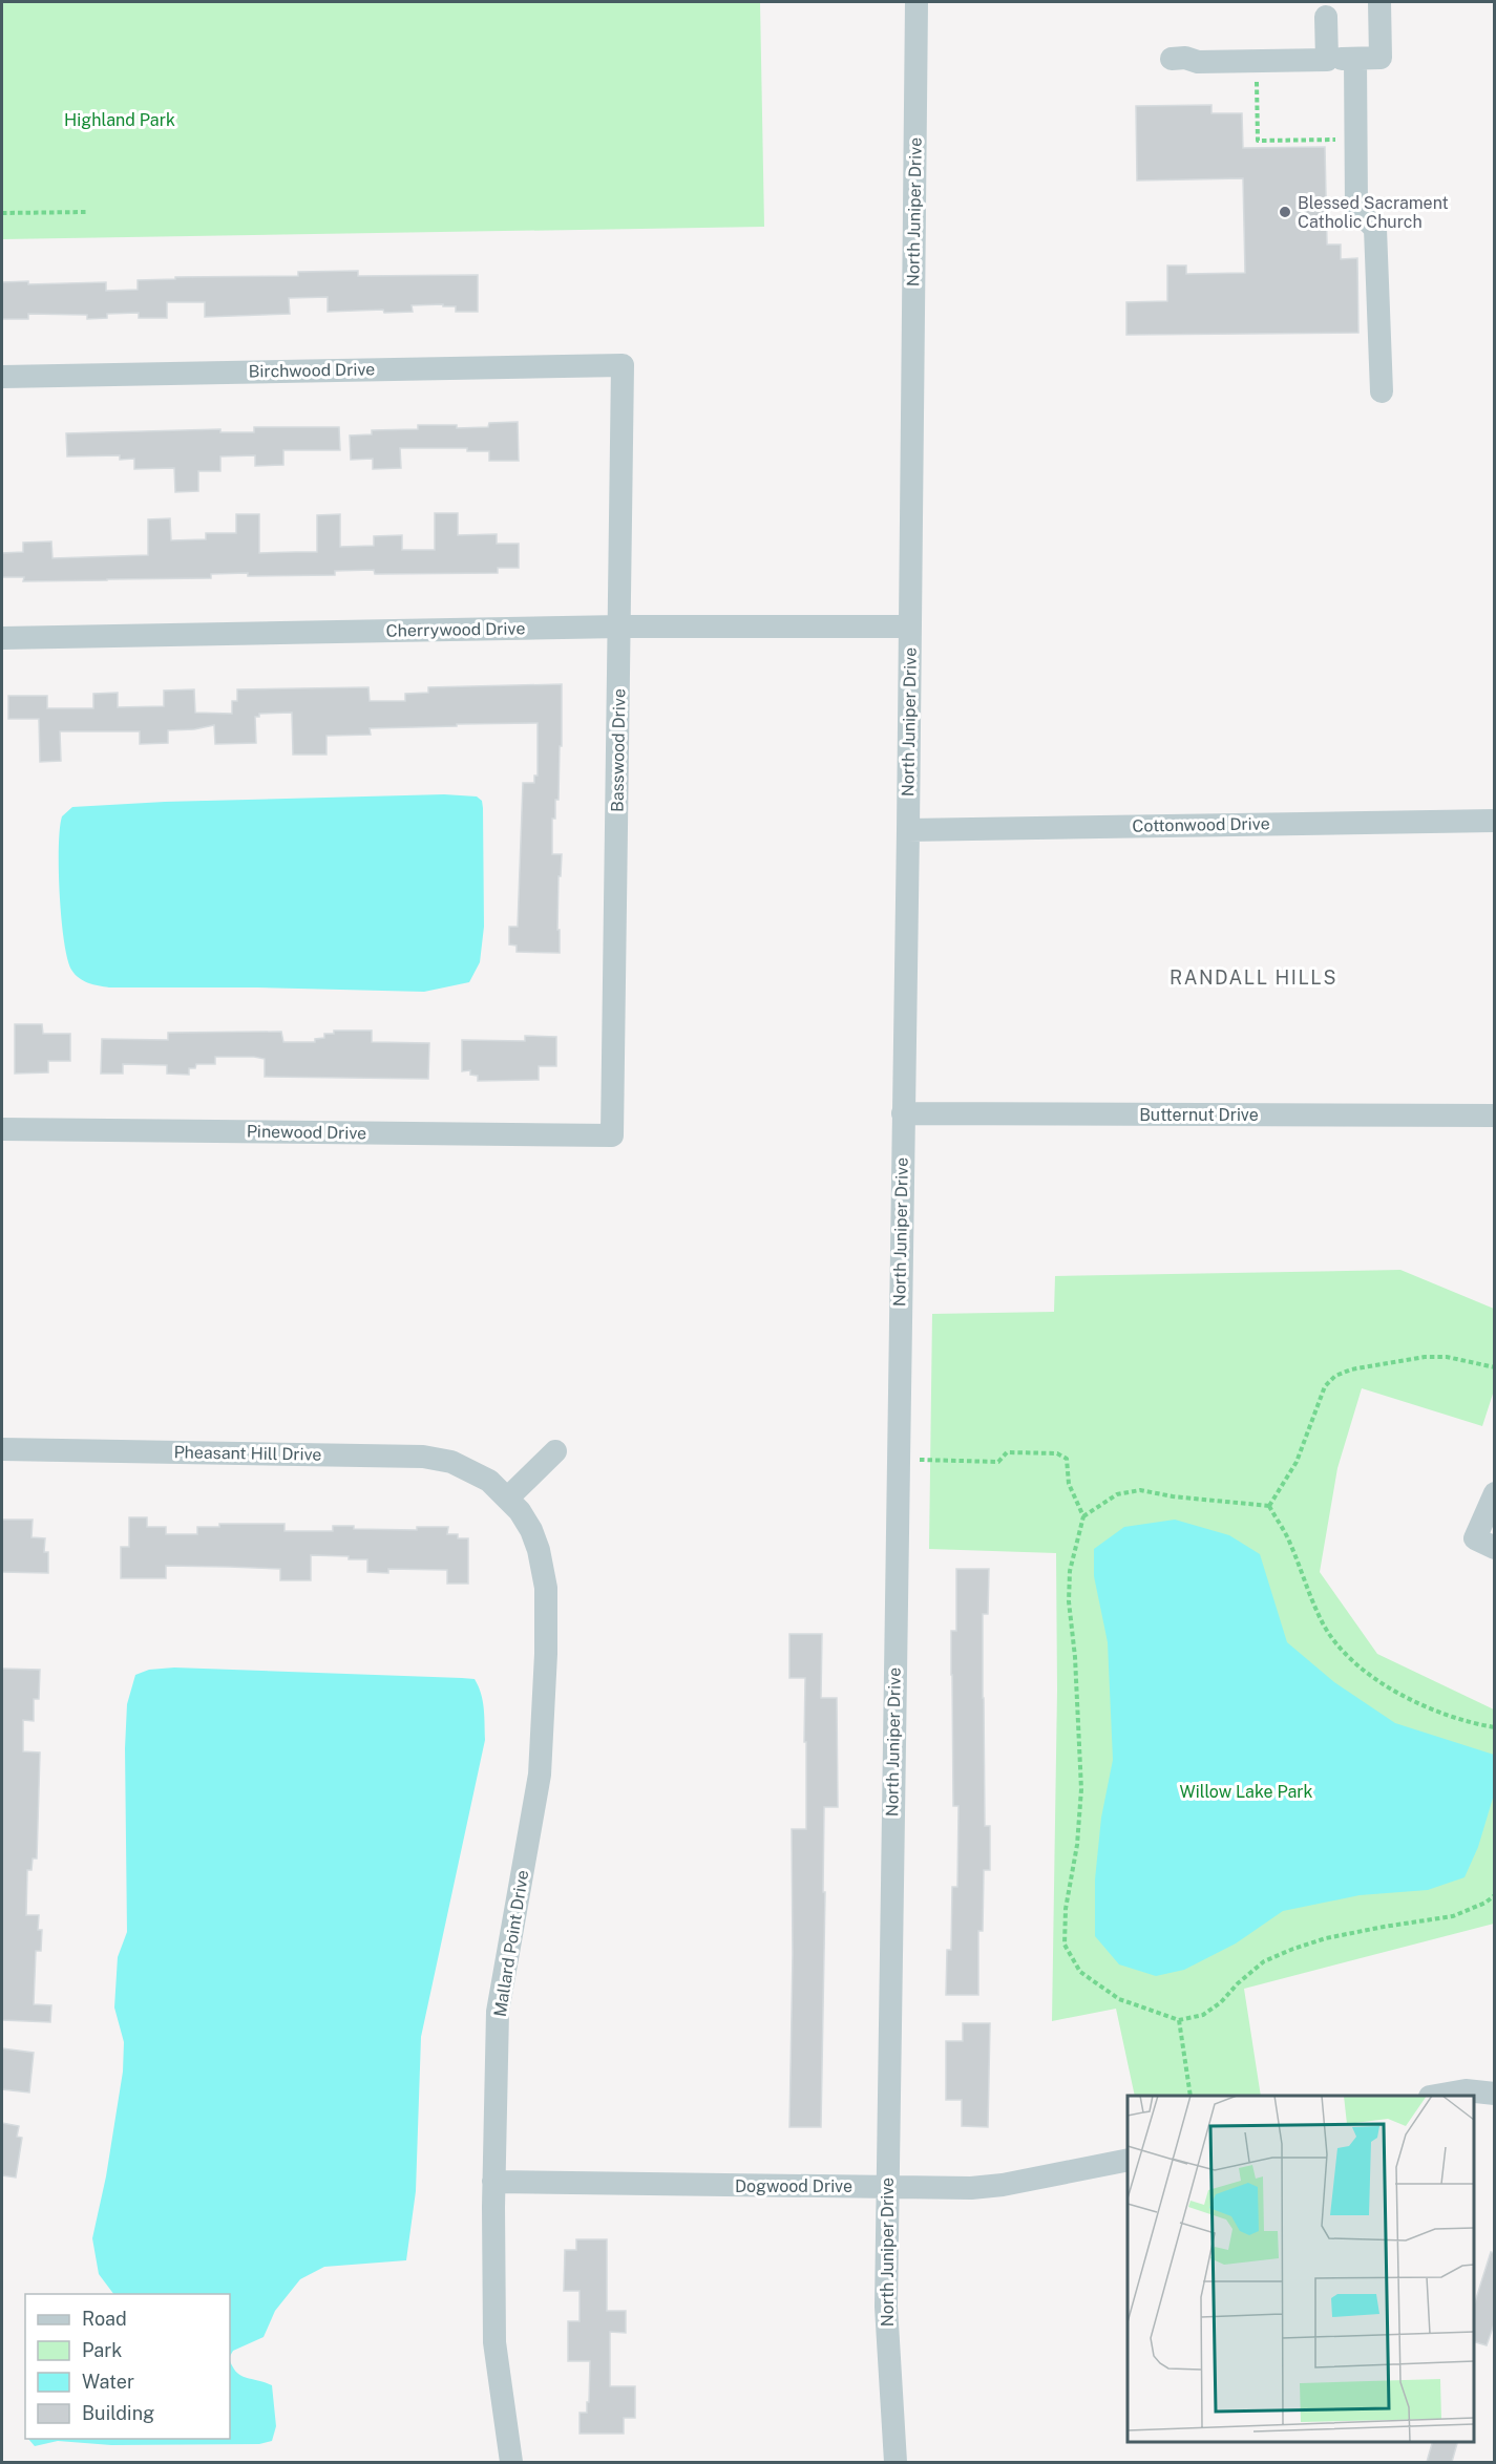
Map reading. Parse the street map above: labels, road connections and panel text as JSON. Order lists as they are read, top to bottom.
{
  "streets": {
    "street": [
      "North Juniper Drive",
      "Birchwood Drive",
      "Cherrywood Drive",
      "Basswood Drive",
      "Cottonwood Drive",
      "Butternut Drive",
      "Pinewood Drive",
      "Pheasant Hill Drive",
      "Mallard Point Drive",
      "Dogwood Drive"
    ]
  },
  "crossings": [
    ["North Juniper Drive", "Cherrywood Drive"],
    ["North Juniper Drive", "Cottonwood Drive"],
    ["North Juniper Drive", "Butternut Drive"],
    ["North Juniper Drive", "Dogwood Drive"],
    ["Birchwood Drive", "Basswood Drive"],
    ["Cherrywood Drive", "Basswood Drive"],
    ["Basswood Drive", "Pinewood Drive"],
    ["Pheasant Hill Drive", "Mallard Point Drive"],
    ["Mallard Point Drive", "Dogwood Drive"]
  ],
  "districts": ["RANDALL HILLS"],
  "parks": ["Highland Park", "Willow Lake Park"],
  "places": ["Blessed Sacrament Catholic Church"],
  "legend": [
    "Road",
    "Park",
    "Water",
    "Building"
  ]
}
